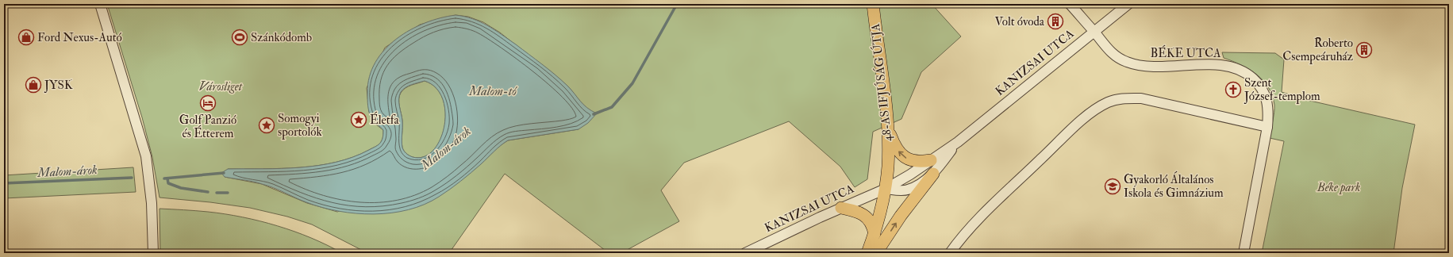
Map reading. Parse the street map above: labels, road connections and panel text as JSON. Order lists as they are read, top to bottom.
{
  "streets": {
    "main road": ["48-AS IFJÚSÁG ÚTJA"],
    "street": ["BÉKE UTCA", "KANIZSAI UTCA"]
  },
  "crossings": [
    ["BÉKE UTCA", "KANIZSAI UTCA"],
    ["KANIZSAI UTCA", "48-AS IFJÚSÁG ÚTJA"]
  ],
  "water": ["Malom-tó", "Malom-árok"],
  "parks": ["Városliget", "Béke park"],
  "places": {
    "building": ["Volt óvoda", "Roberto Csempeáruház"],
    "shop": ["Ford Nexus-Autó", "JYSK"],
    "sports": ["Szánkódomb"],
    "church": ["Szent József-templom"],
    "hotel": ["Golf Panzió és Étterem"],
    "place": ["Életfa", "Somogyi sportolók"],
    "school or university": ["Gyakorló Általános Iskola és Gimnázium"]
  }
}
